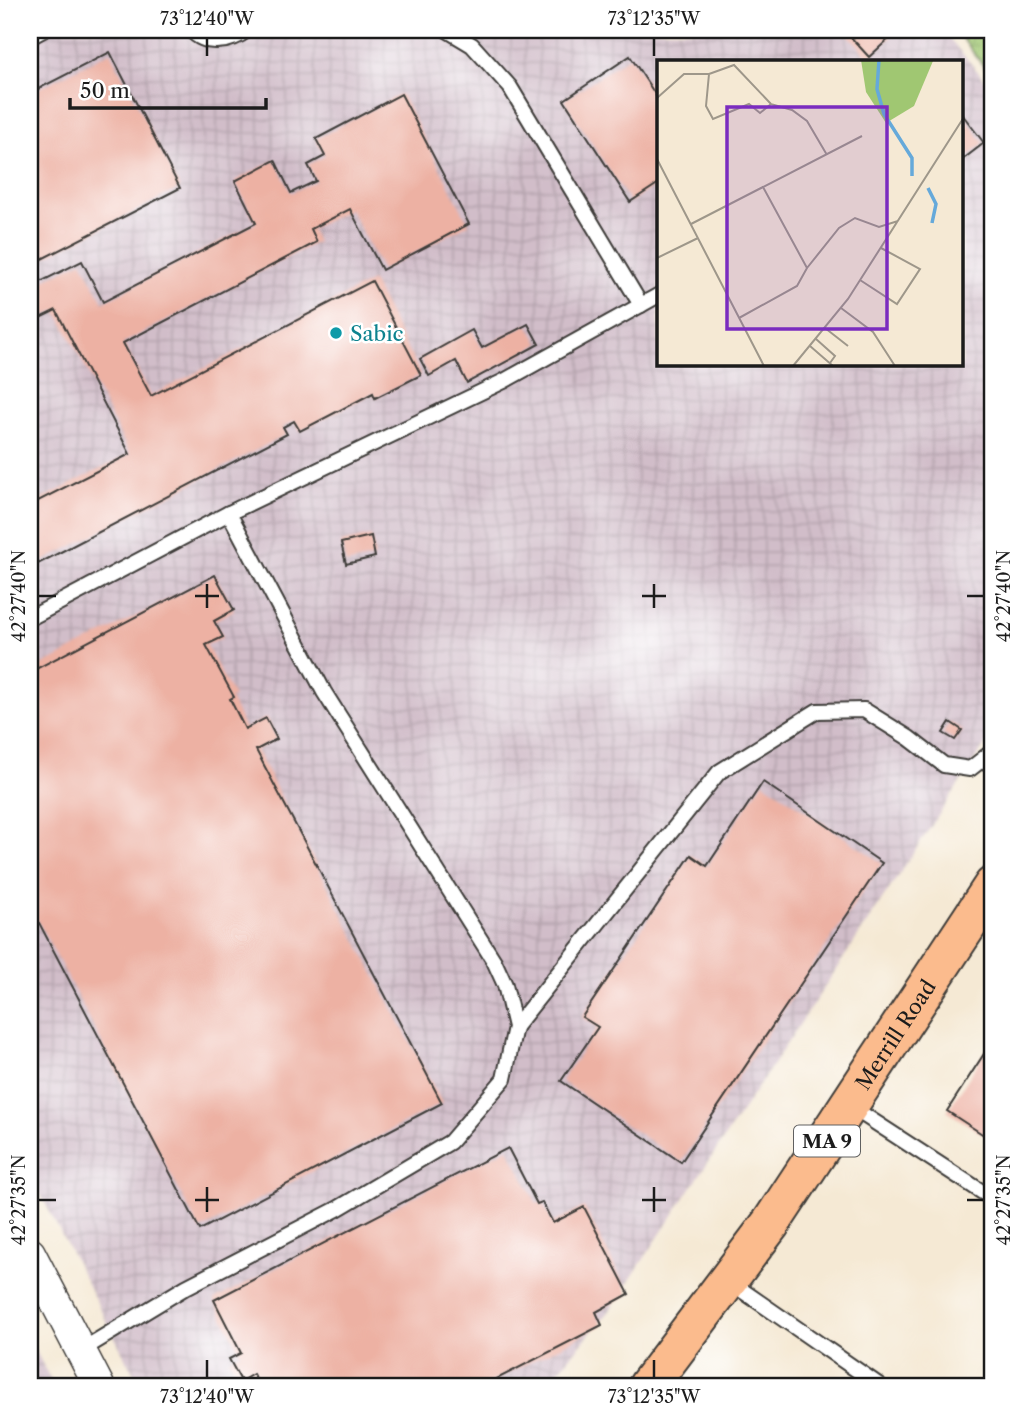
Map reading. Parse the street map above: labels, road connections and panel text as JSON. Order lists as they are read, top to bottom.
{
  "streets": {
    "highway": ["Merrill Road", "MA 9"]
  },
  "places": ["Sabic"],
  "scale_bar": "50 m",
  "coordinates": [
    "73°12'40\"W",
    "73°12'35\"W",
    "42°27'40\"N",
    "42°27'35\"N"
  ]
}
